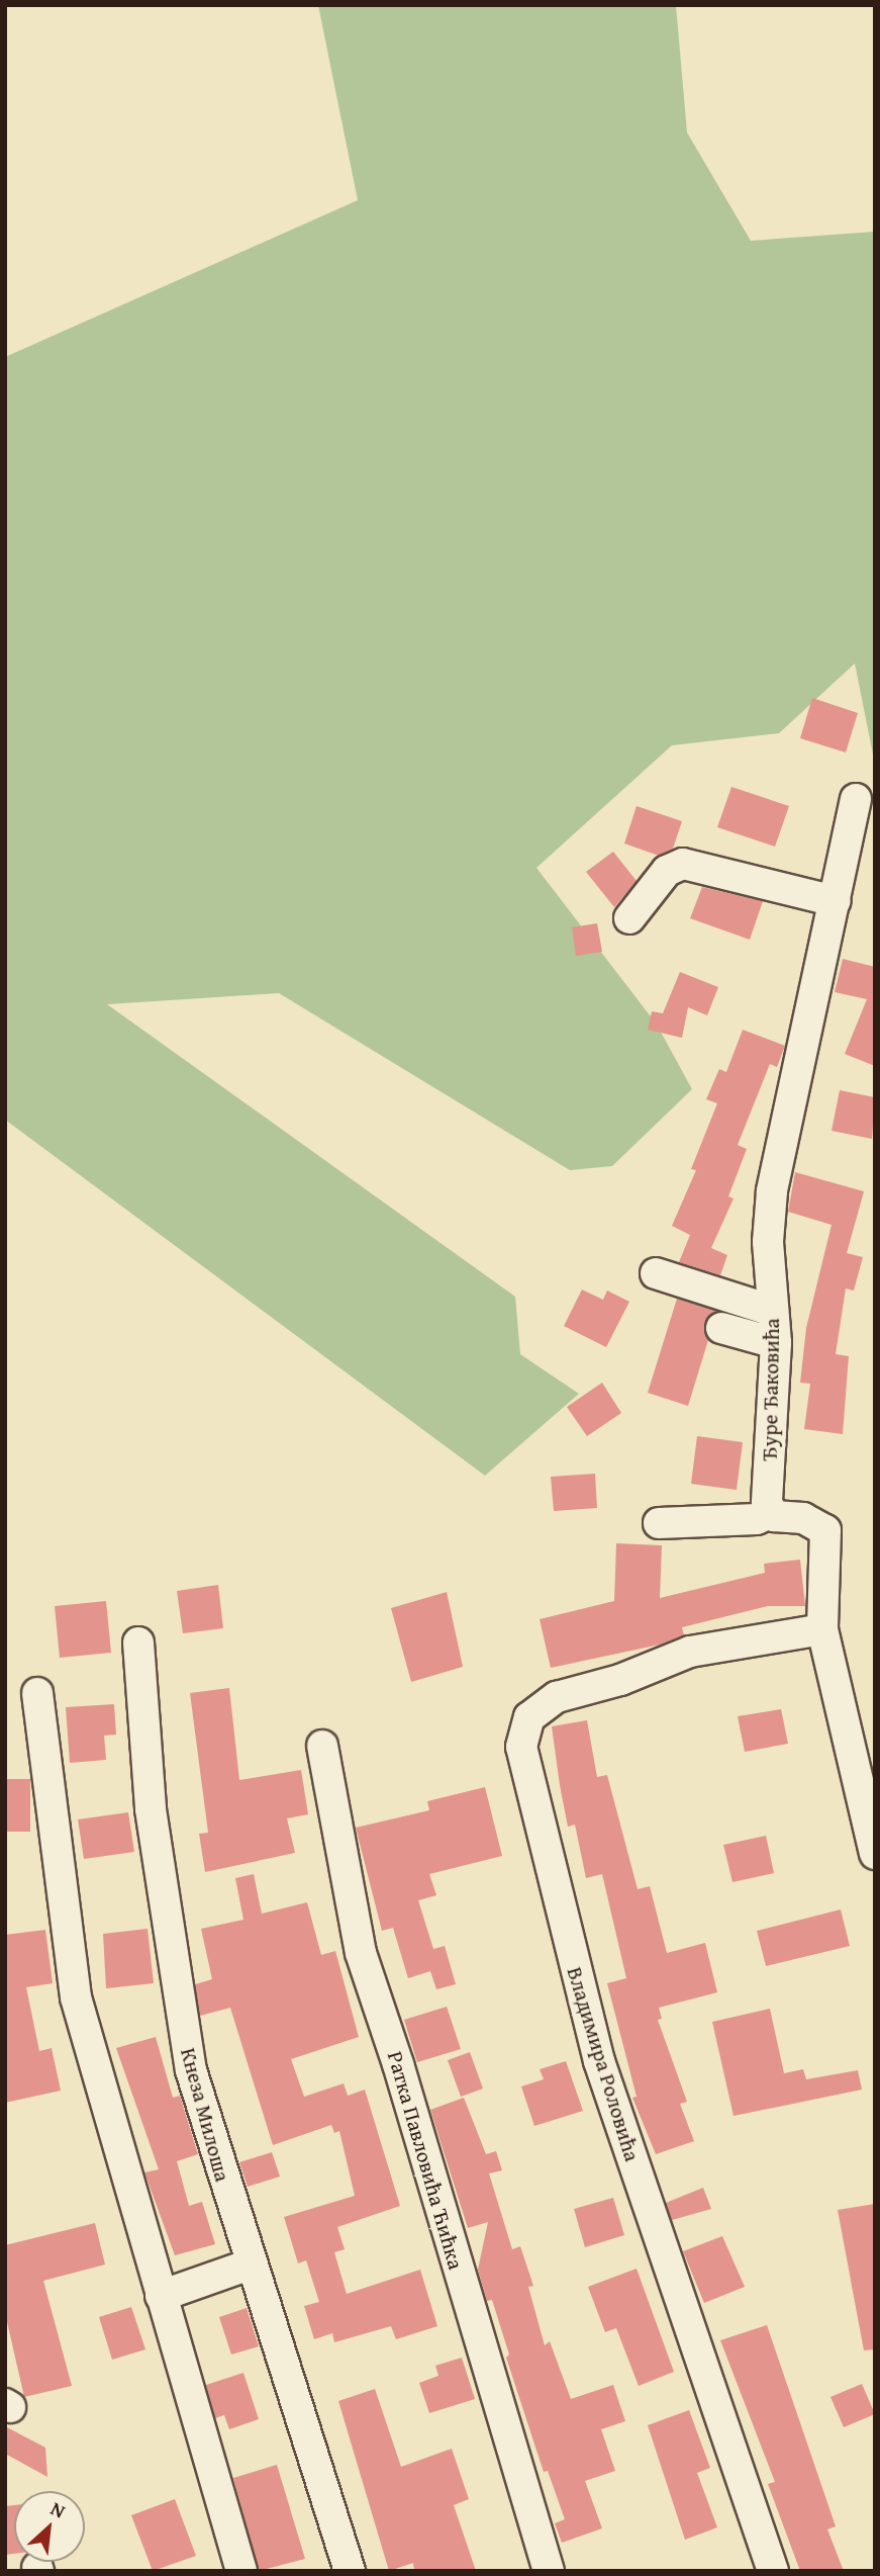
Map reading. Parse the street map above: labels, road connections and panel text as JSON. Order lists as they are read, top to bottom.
{
  "streets": {
    "street": [
      "Ђуре Ђаковића",
      "Владимира Роловића",
      "Кнеза Милоша",
      "Ратка Павловића Ћићка"
    ]
  },
  "north": "top right"
}
